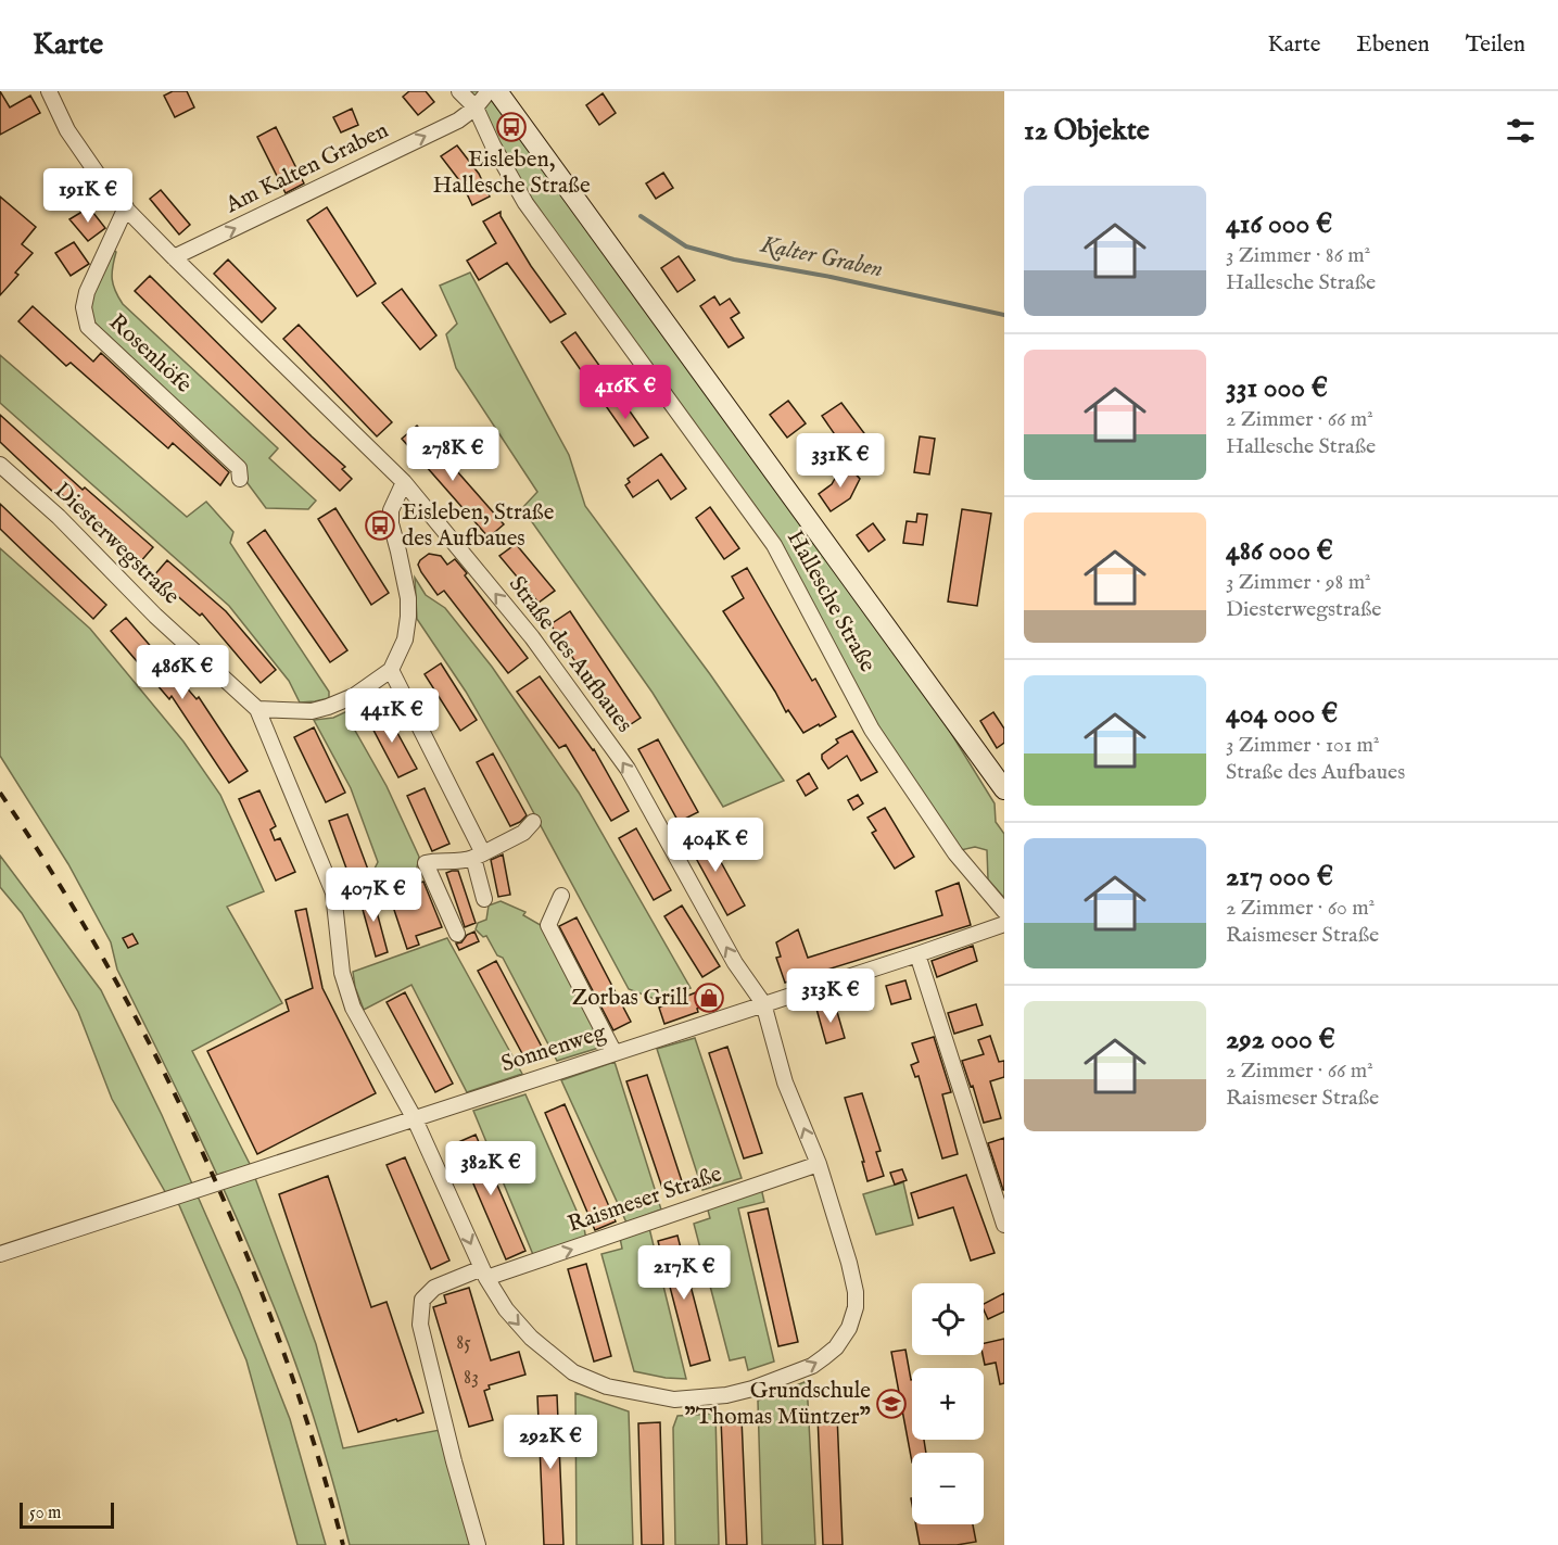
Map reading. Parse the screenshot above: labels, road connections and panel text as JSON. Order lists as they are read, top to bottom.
{
  "streets": {
    "main road": ["Hallesche Straße"],
    "street": [
      "Am Kalten Graben",
      "Rosenhöfe",
      "Diesterwegstraße",
      "Straße des Aufbaues",
      "Sonnenweg",
      "Raismeser Straße"
    ]
  },
  "crossings": [
    ["Am Kalten Graben", "Hallesche Straße"],
    ["Am Kalten Graben", "Straße des Aufbaues"],
    ["Rosenhöfe", "Straße des Aufbaues"],
    ["Diesterwegstraße", "Sonnenweg"],
    ["Straße des Aufbaues", "Sonnenweg"]
  ],
  "one_way": ["Am Kalten Graben", "Straße des Aufbaues", "Raismeser Straße"],
  "water": ["Kalter Graben"],
  "places": {
    "bus stop": ["Eisleben, Hallesche Straße", "Eisleben, Straße des Aufbaues"],
    "shop": ["Zorbas Grill"],
    "school or university": ["Grundschule \"Thomas Müntzer\""]
  },
  "house_numbers": ["85", "83"],
  "scale_bar": "50 m",
  "page": {
    "header": "Karte",
    "nav": ["Karte", "Ebenen", "Teilen"],
    "heading": "12 Objekte",
    "price": [
      "191K €",
      "416K €",
      "278K €",
      "331K €",
      "486K €",
      "441K €",
      "404K €",
      "407K €",
      "313K €",
      "382K €",
      "217K €",
      "292K €"
    ],
    "list": [
      {
        "name": "416 000 €",
        "note": "3 Zimmer · 86 m² · Hallesche Straße"
      },
      {
        "name": "331 000 €",
        "note": "2 Zimmer · 66 m² · Hallesche Straße"
      },
      {
        "name": "486 000 €",
        "note": "3 Zimmer · 98 m² · Diesterwegstraße"
      },
      {
        "name": "404 000 €",
        "note": "3 Zimmer · 101 m² · Straße des Aufbaues"
      },
      {
        "name": "217 000 €",
        "note": "2 Zimmer · 60 m² · Raismeser Straße"
      },
      {
        "name": "292 000 €",
        "note": "2 Zimmer · 66 m² · Raismeser Straße"
      }
    ],
    "map_buttons": ["+", "−"],
    "scale": "50 m"
  }
}
